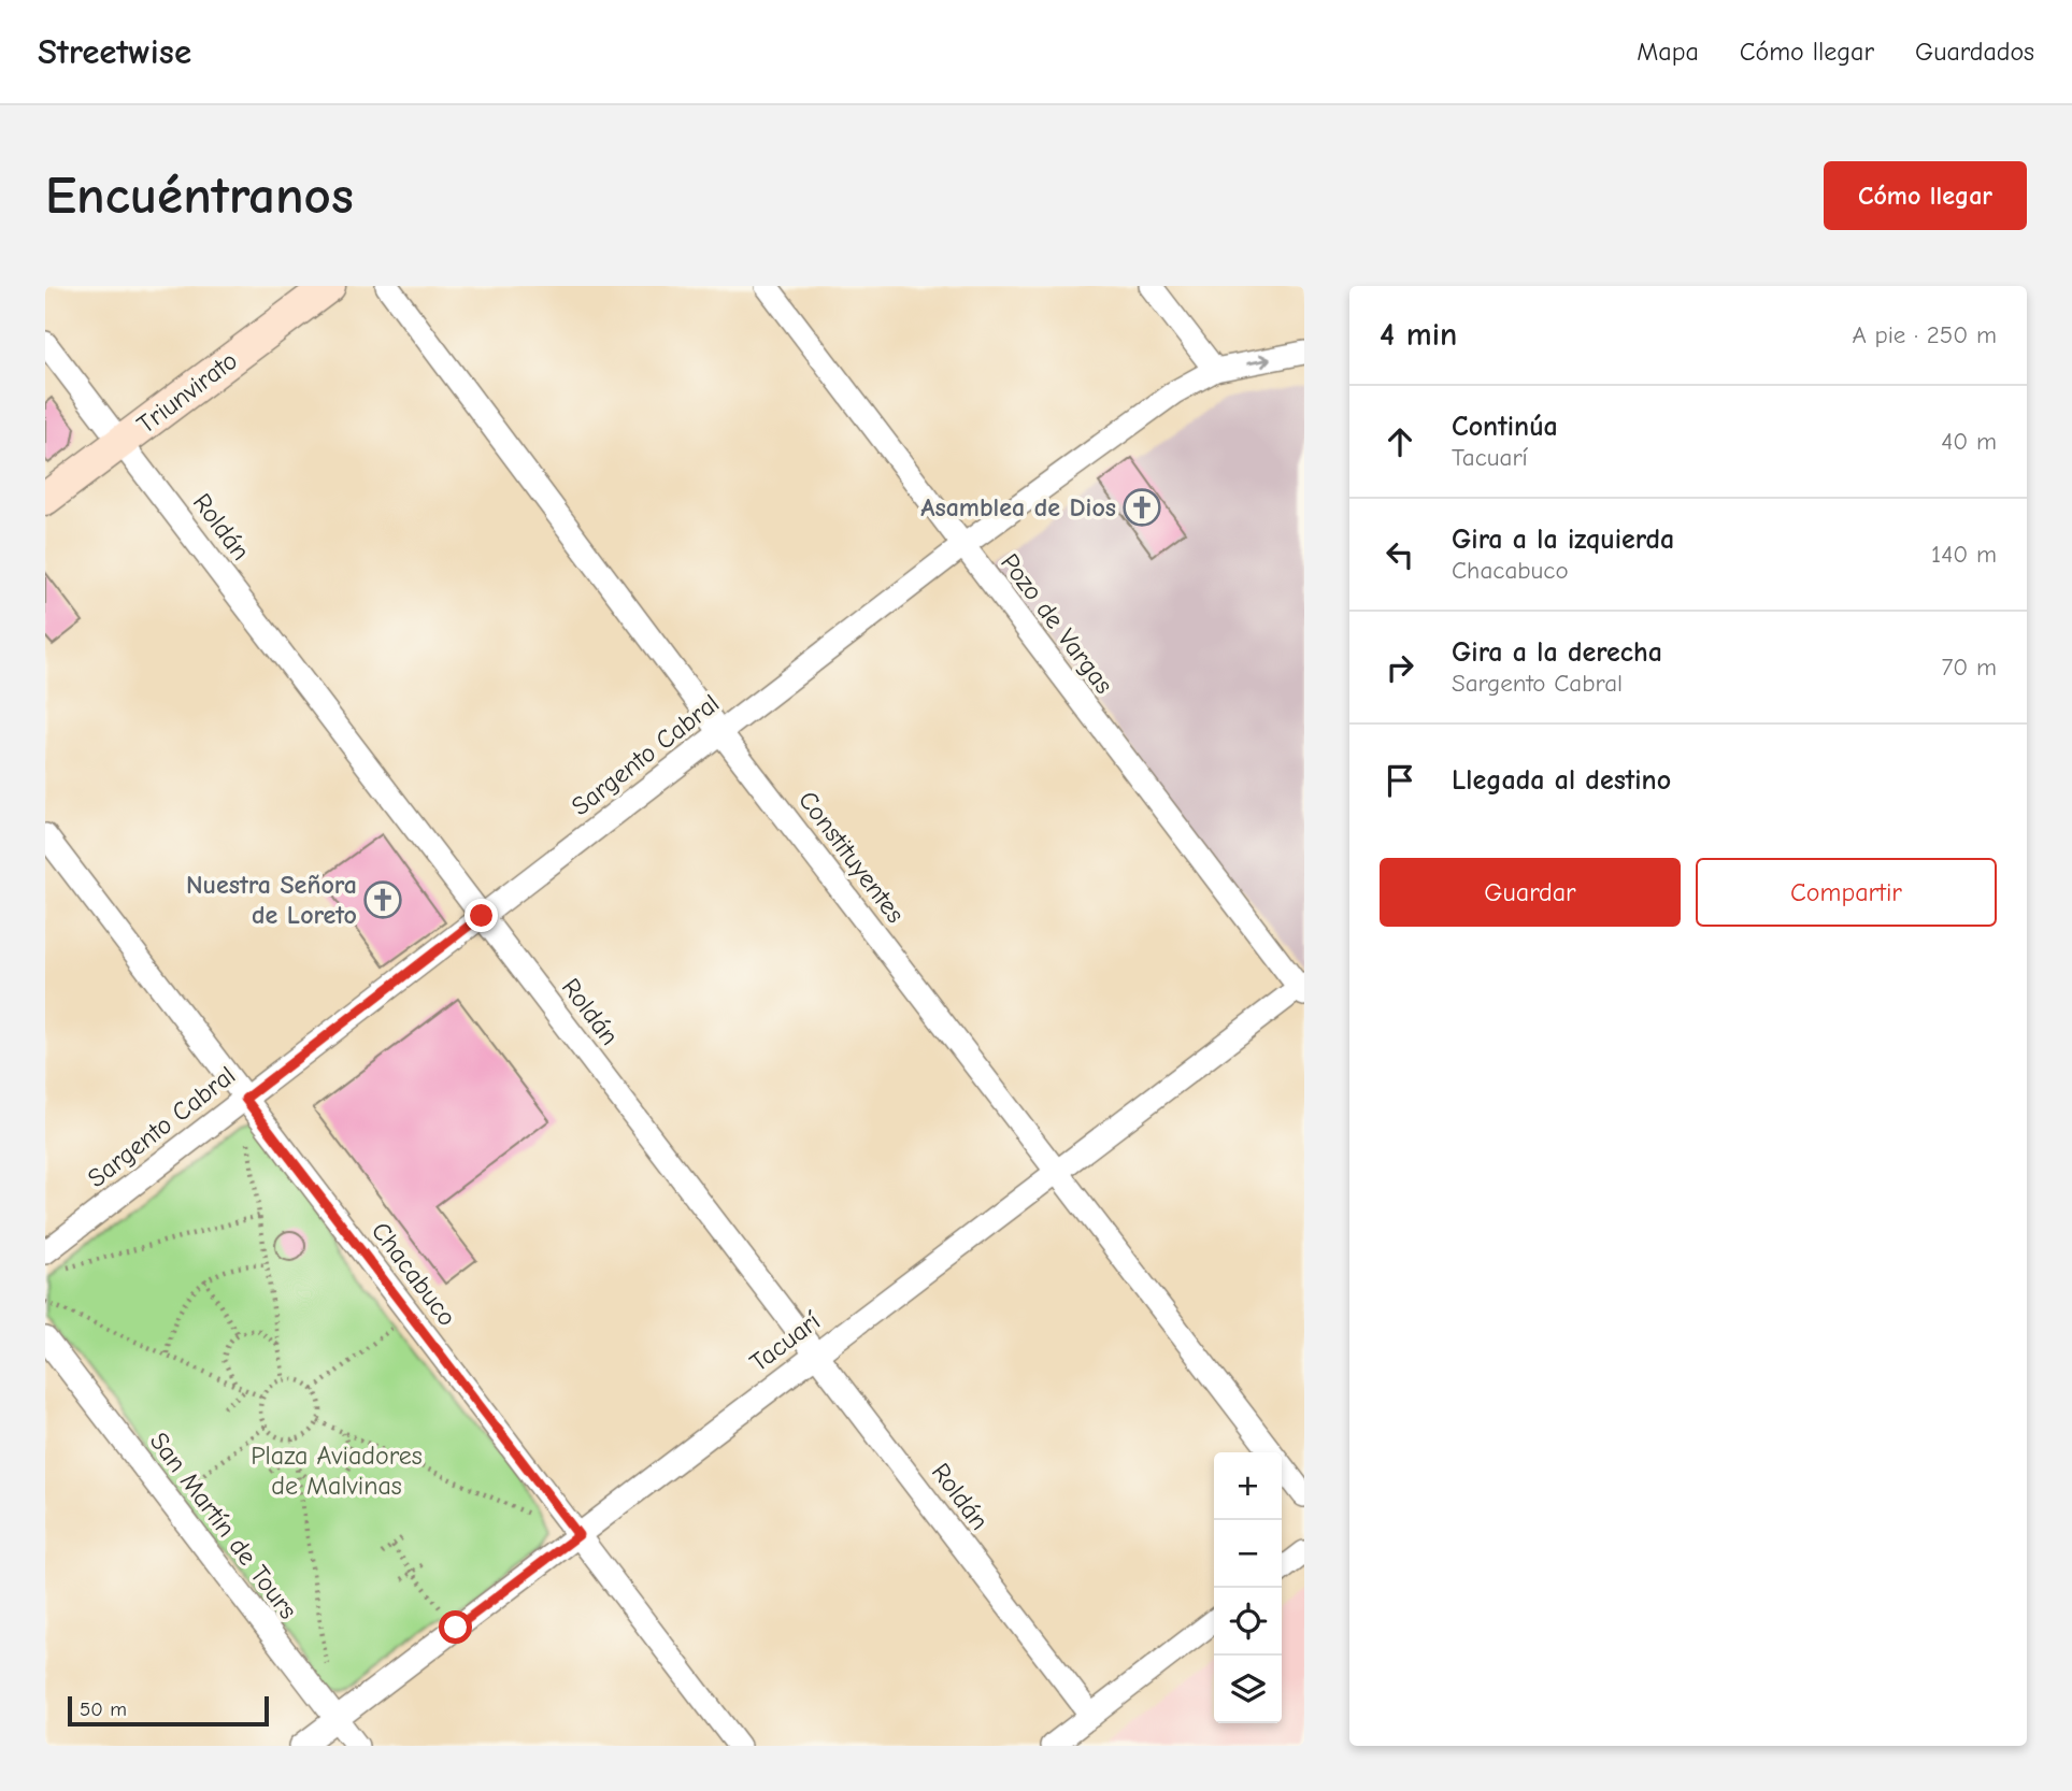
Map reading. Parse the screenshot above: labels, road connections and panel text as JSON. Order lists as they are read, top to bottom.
{
  "streets": {
    "street": [
      "Triunvirato",
      "Roldán",
      "Pozo de Vargas",
      "Sargento Cabral",
      "Constituyentes",
      "Chacabuco",
      "Tacuarí",
      "San Martín de Tours"
    ]
  },
  "crossings": [
    ["Triunvirato", "Roldán"],
    ["Roldán", "Sargento Cabral"],
    ["Roldán", "Tacuarí"],
    ["Pozo de Vargas", "Sargento Cabral"],
    ["Pozo de Vargas", "Tacuarí"],
    ["Sargento Cabral", "Constituyentes"],
    ["Sargento Cabral", "Chacabuco"],
    ["Constituyentes", "Tacuarí"],
    ["Chacabuco", "Tacuarí"],
    ["Tacuarí", "San Martín de Tours"]
  ],
  "parks": ["Plaza Aviadores de Malvinas"],
  "places": {
    "church": ["Asamblea de Dios", "Nuestra Señora de Loreto"]
  },
  "scale_bar": "50 m",
  "page": {
    "header": "Streetwise",
    "nav": ["Mapa", "Cómo llegar", "Guardados"],
    "buttons": [
      "Cómo llegar",
      ["Guardar", "Compartir"]
    ],
    "title": "Encuéntranos",
    "heading": ["4 min", "A pie · 250 m"],
    "list": [
      ["Continúa", "Tacuarí", "40 m"],
      ["Gira a la izquierda", "Chacabuco", "140 m"],
      ["Gira a la derecha", "Sargento Cabral", "70 m"],
      "Llegada al destino"
    ],
    "map_buttons": ["+", "−"],
    "scale": "50 m"
  }
}
